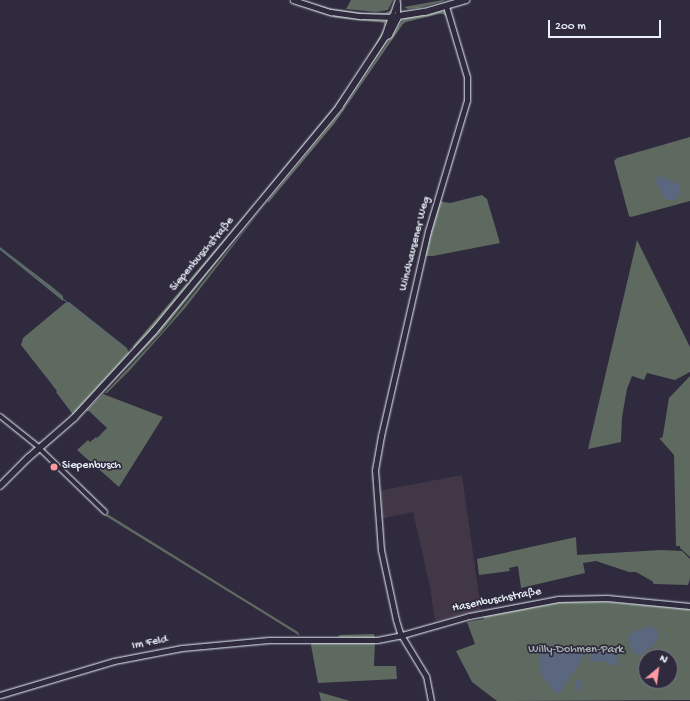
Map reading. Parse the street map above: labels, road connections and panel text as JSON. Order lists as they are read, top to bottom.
{
  "streets": {
    "main road": ["Siepenbuschstraße"],
    "street": ["Windhausener Weg", "Hasenbuschstraße", "Im Feld"]
  },
  "crossings": [
    ["Windhausener Weg", "Hasenbuschstraße"],
    ["Hasenbuschstraße", "Im Feld"]
  ],
  "parks": ["Willy-Dohmen-Park"],
  "places": ["Siepenbusch"],
  "scale_bar": "200 m",
  "north": "top right"
}
